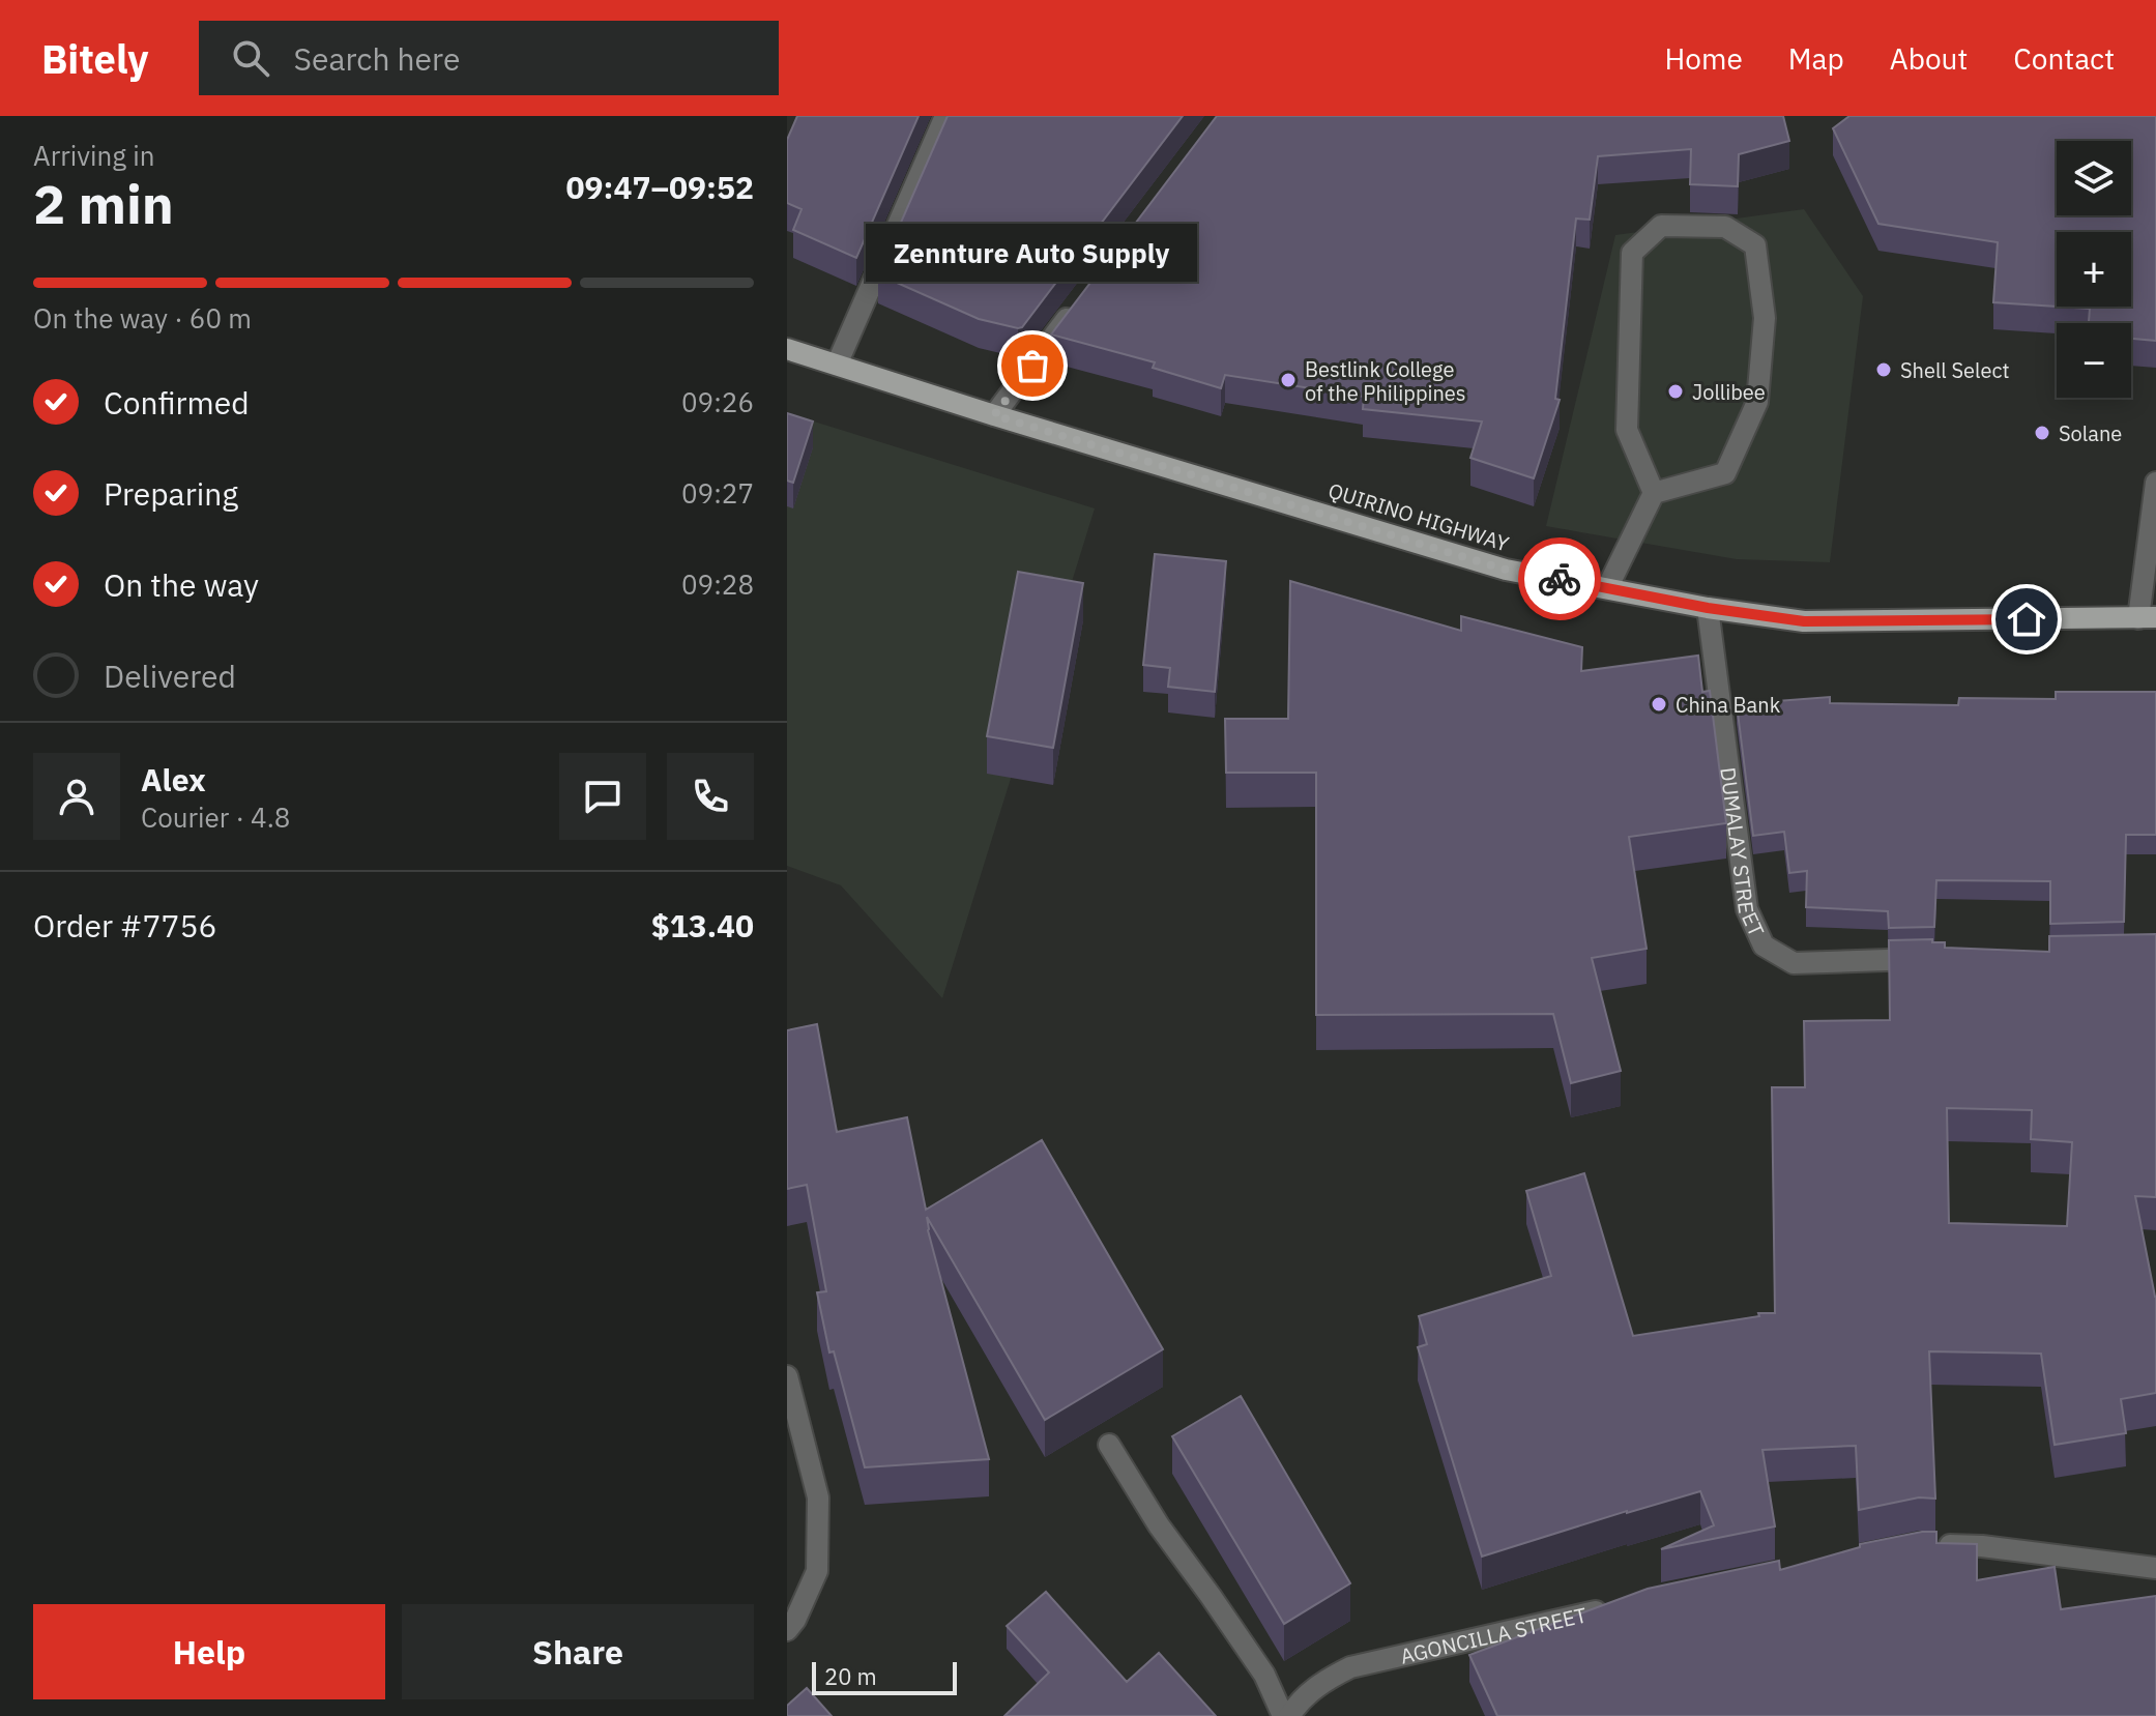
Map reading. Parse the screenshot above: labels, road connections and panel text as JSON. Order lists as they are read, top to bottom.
{
  "streets": {
    "main road": ["QUIRINO HIGHWAY"],
    "street": ["DUMALAY STREET", "AGONCILLA STREET"]
  },
  "crossings": [
    ["QUIRINO HIGHWAY", "DUMALAY STREET"]
  ],
  "places": [
    "Zennture Auto Supply",
    "Shell Select",
    "Bestlink College of the Philippines",
    "Jollibee",
    "Solane",
    "China Bank"
  ],
  "scale_bar": "20 m",
  "page": {
    "header": "Bitely",
    "search": "Search here",
    "nav": [
      "Home",
      "Map",
      "About",
      "Contact"
    ],
    "heading": ["2 min", "Arriving in", "09:47–09:52"],
    "panel": [
      "Alex",
      "Courier · 4.8",
      "Order #7756",
      "$13.40"
    ],
    "map_buttons": ["+", "−"],
    "bubble": "Zennture Auto Supply",
    "bar": "On the way · 60 m",
    "list": [
      ["Confirmed", "09:26"],
      ["Preparing", "09:27"],
      ["On the way", "09:28"],
      "Delivered"
    ],
    "buttons": ["Help", "Share"],
    "scale": "20 m"
  }
}
